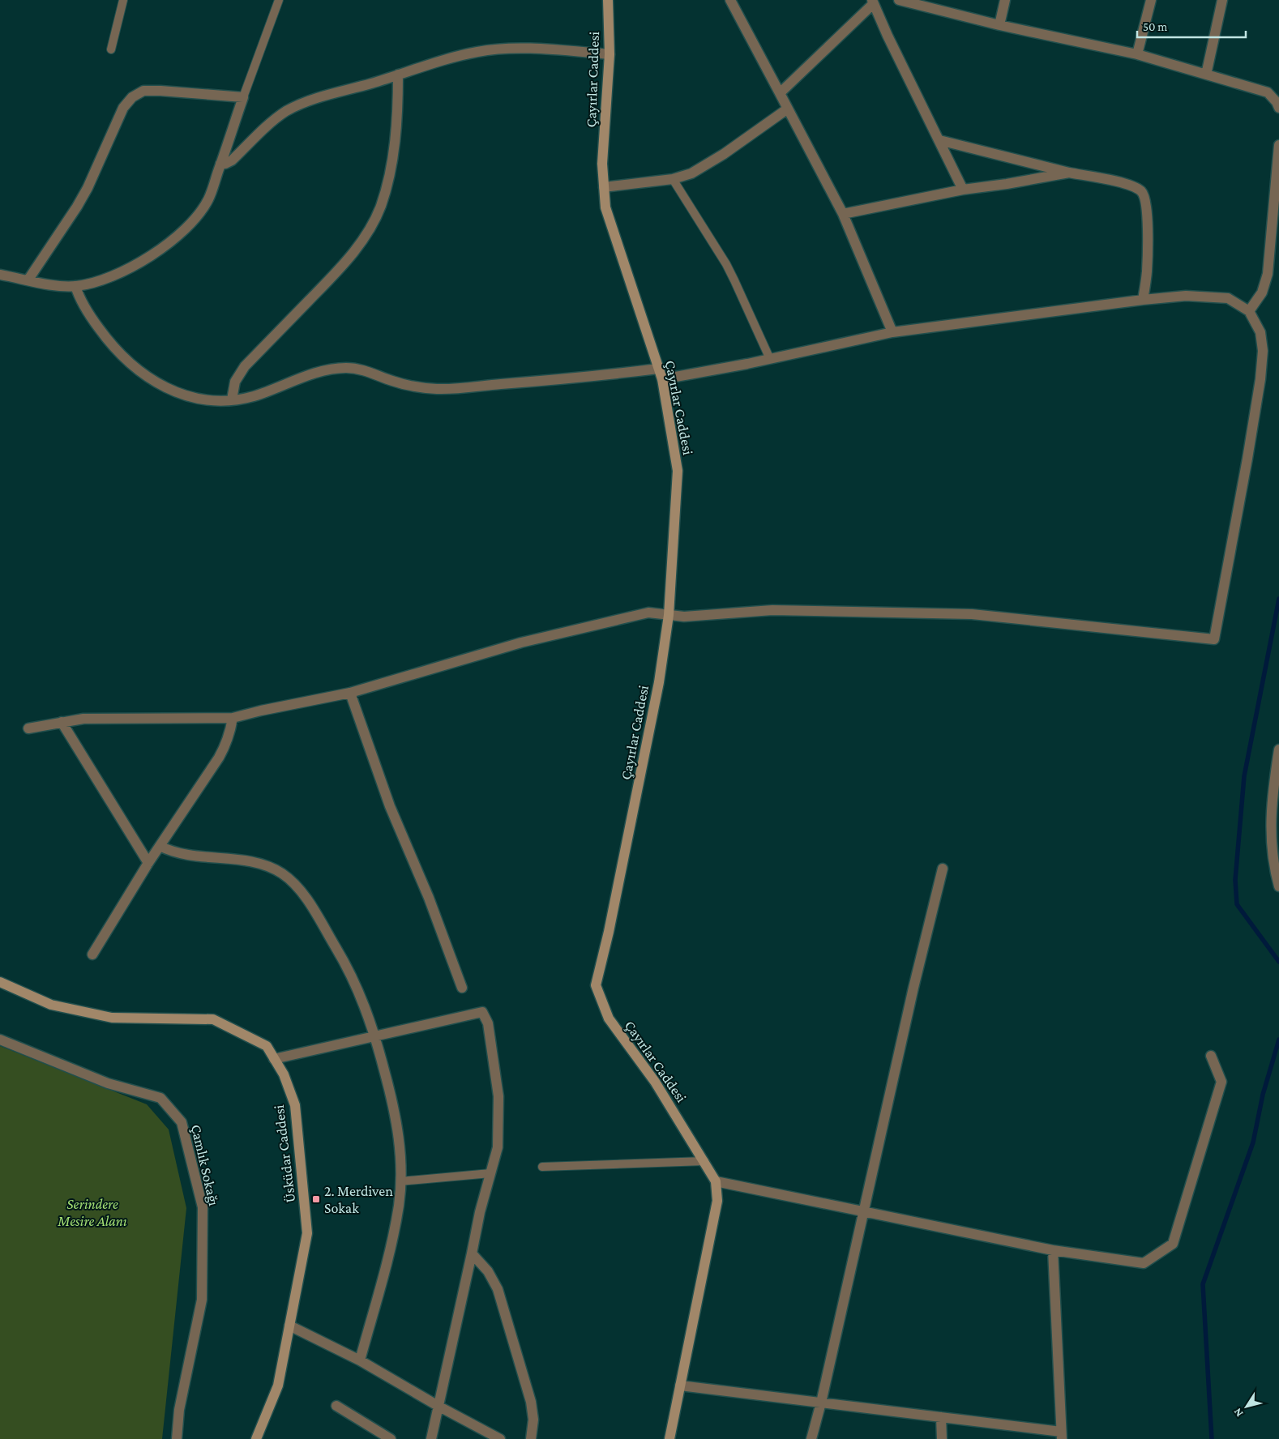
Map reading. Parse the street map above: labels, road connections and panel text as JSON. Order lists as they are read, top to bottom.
{
  "streets": {
    "street": ["Çayırlar Caddesi", "Üsküdar Caddesi", "Çamlık Sokağı"]
  },
  "parks": ["Serindere Mesire Alanı"],
  "places": {
    "transit": ["2. Merdiven Sokak"]
  },
  "scale_bar": "50 m",
  "north": "bottom left"
}
